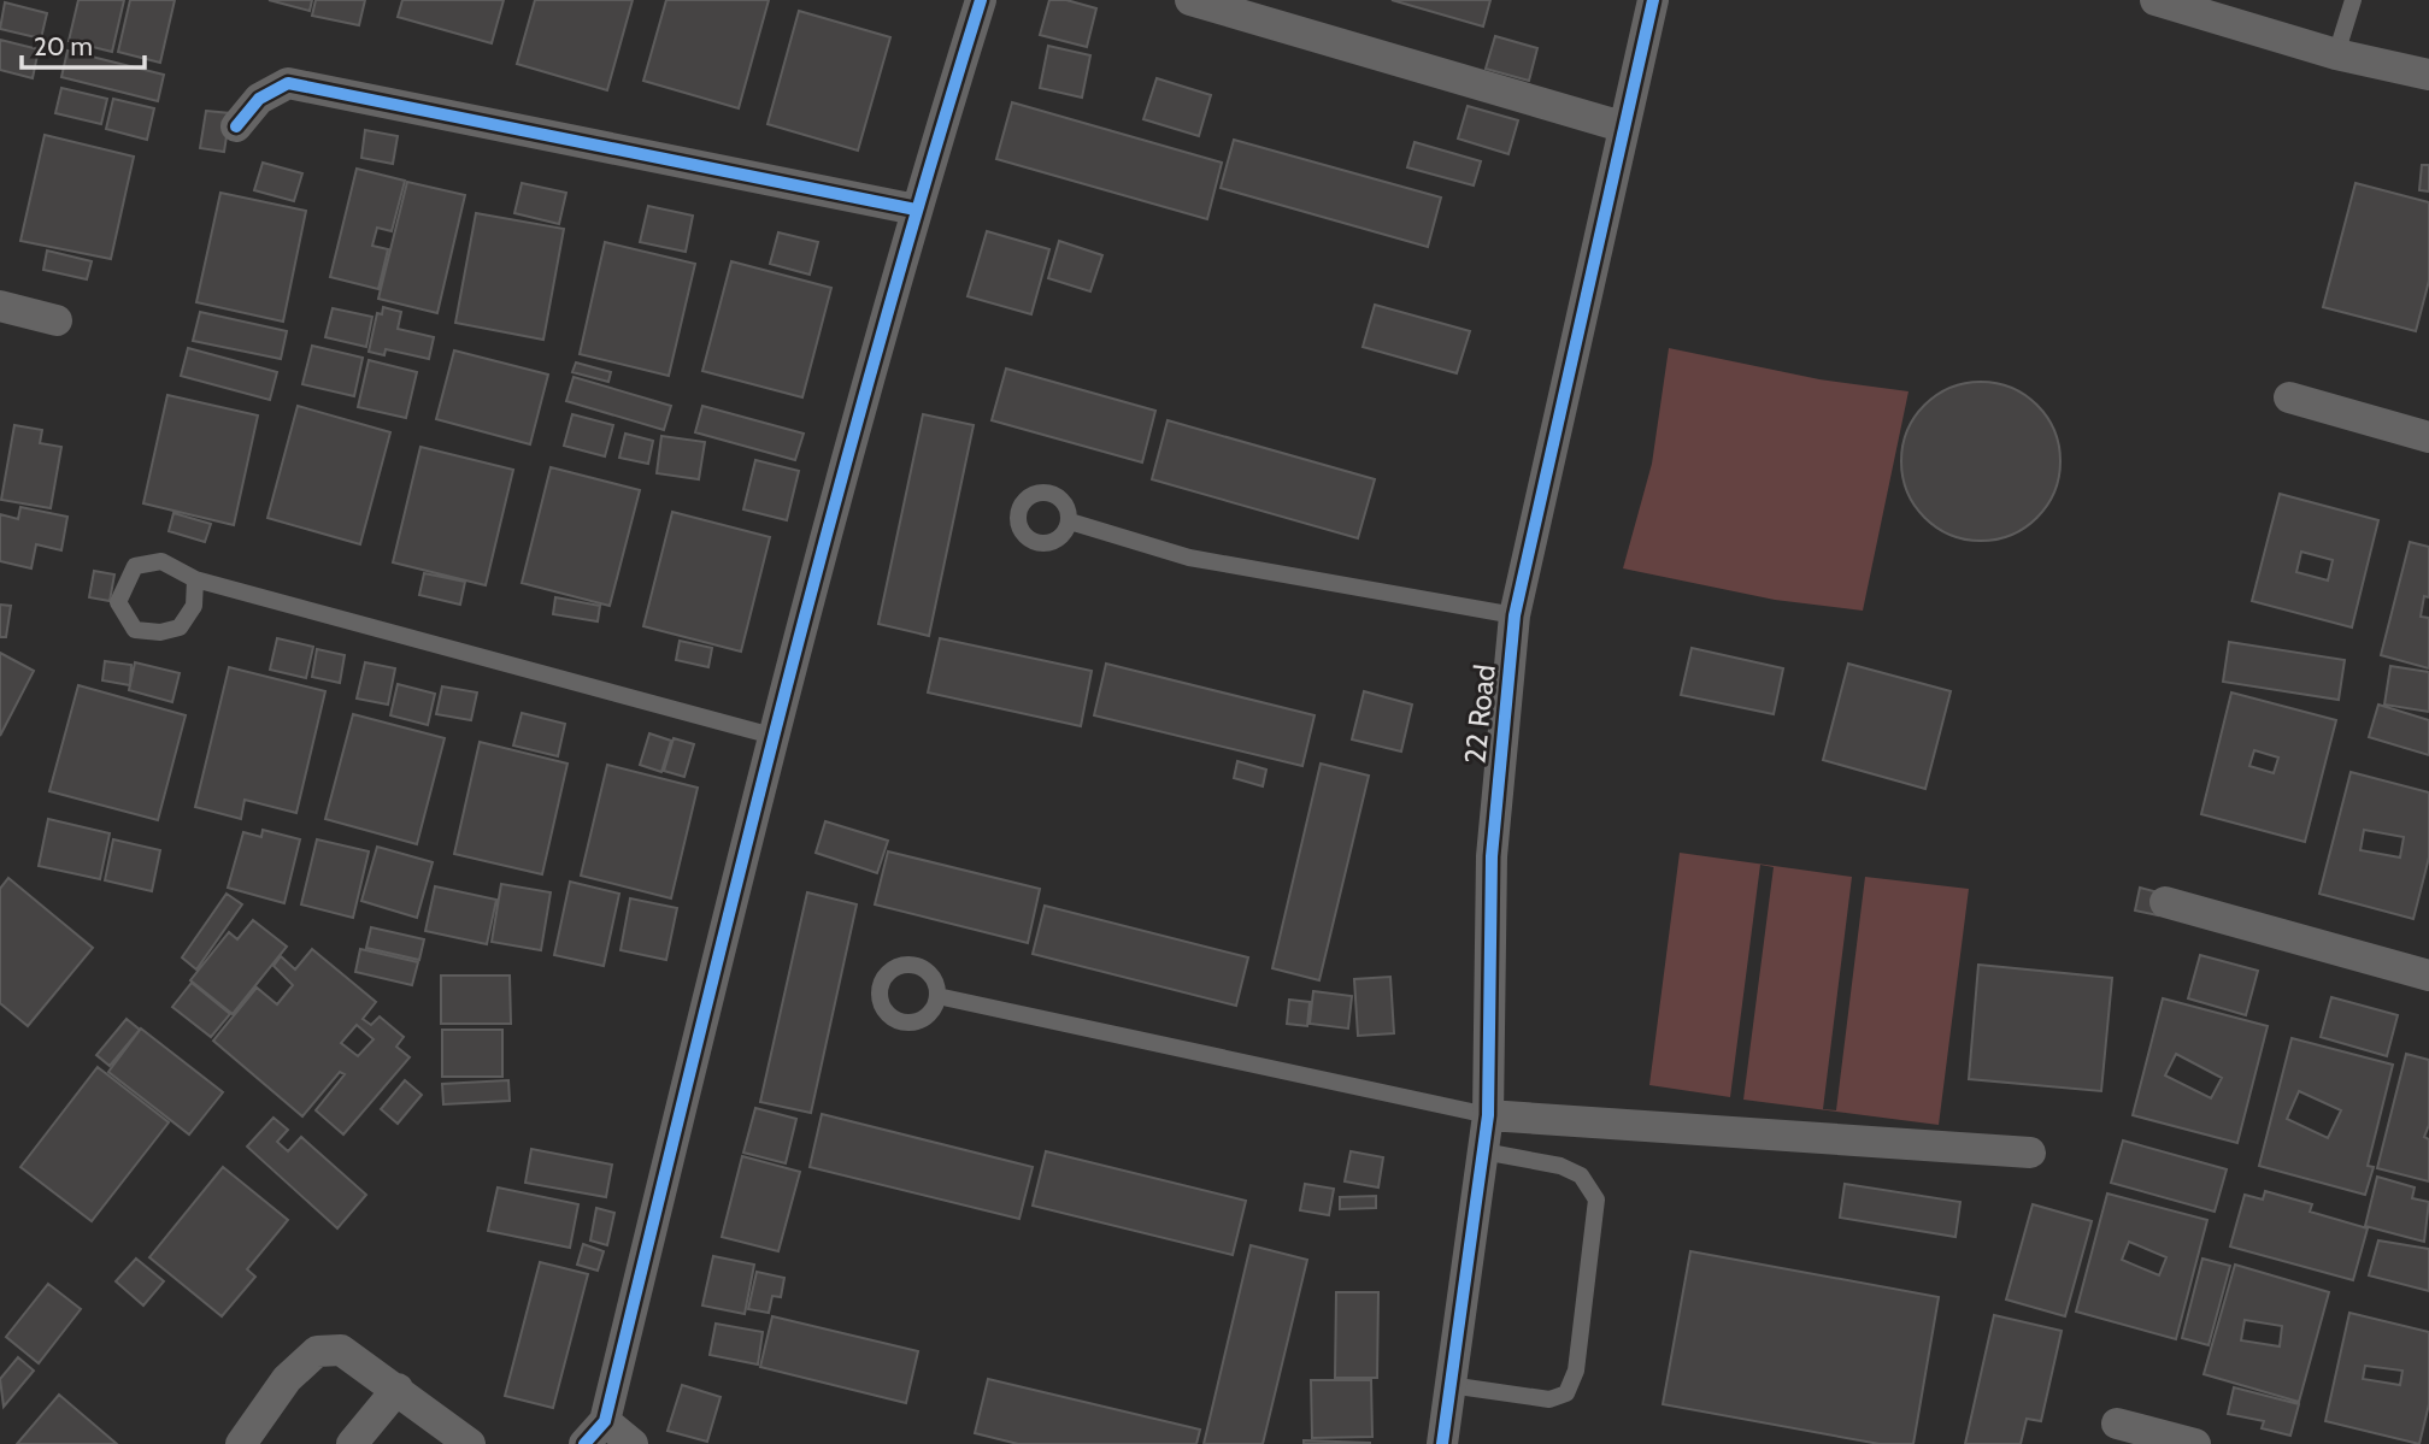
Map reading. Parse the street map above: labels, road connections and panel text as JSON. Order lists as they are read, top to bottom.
{
  "streets": {
    "street": ["22 Road"]
  },
  "scale_bar": "20 m"
}
